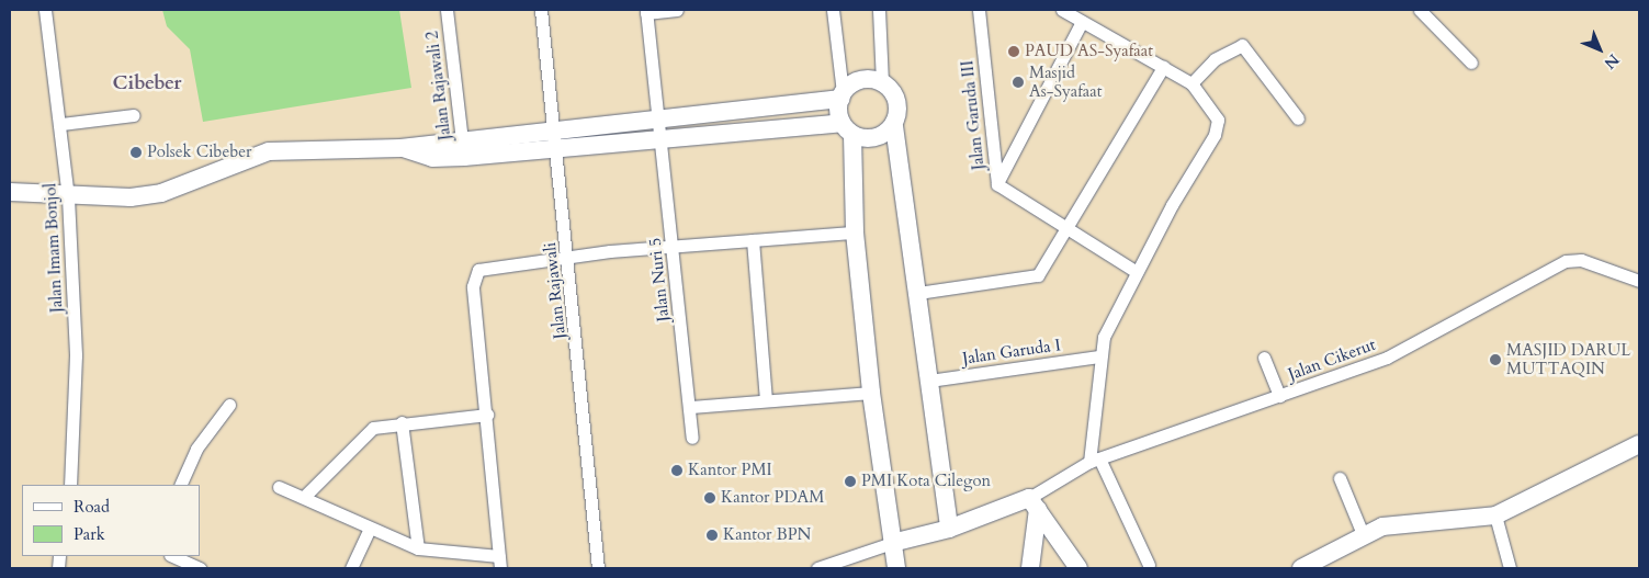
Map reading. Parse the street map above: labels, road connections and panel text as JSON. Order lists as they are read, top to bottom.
{
  "streets": {
    "street": [
      "Jalan Rajawali 2",
      "Jalan Garuda III",
      "Jalan Imam Bonjol",
      "Jalan Nuri 5",
      "Jalan Rajawali",
      "Jalan Garuda I",
      "Jalan Cikerut"
    ]
  },
  "districts": ["Cibeber"],
  "places": [
    "PAUD AS-Syafaat",
    "Masjid As-Syafaat",
    "Polsek Cibeber",
    "MASJID DARUL MUTTAQIN",
    "Kantor PMI",
    "PMI Kota Cilegon",
    "Kantor PDAM",
    "Kantor BPN"
  ],
  "legend": ["Road", "Park"],
  "north": "bottom right"
}
